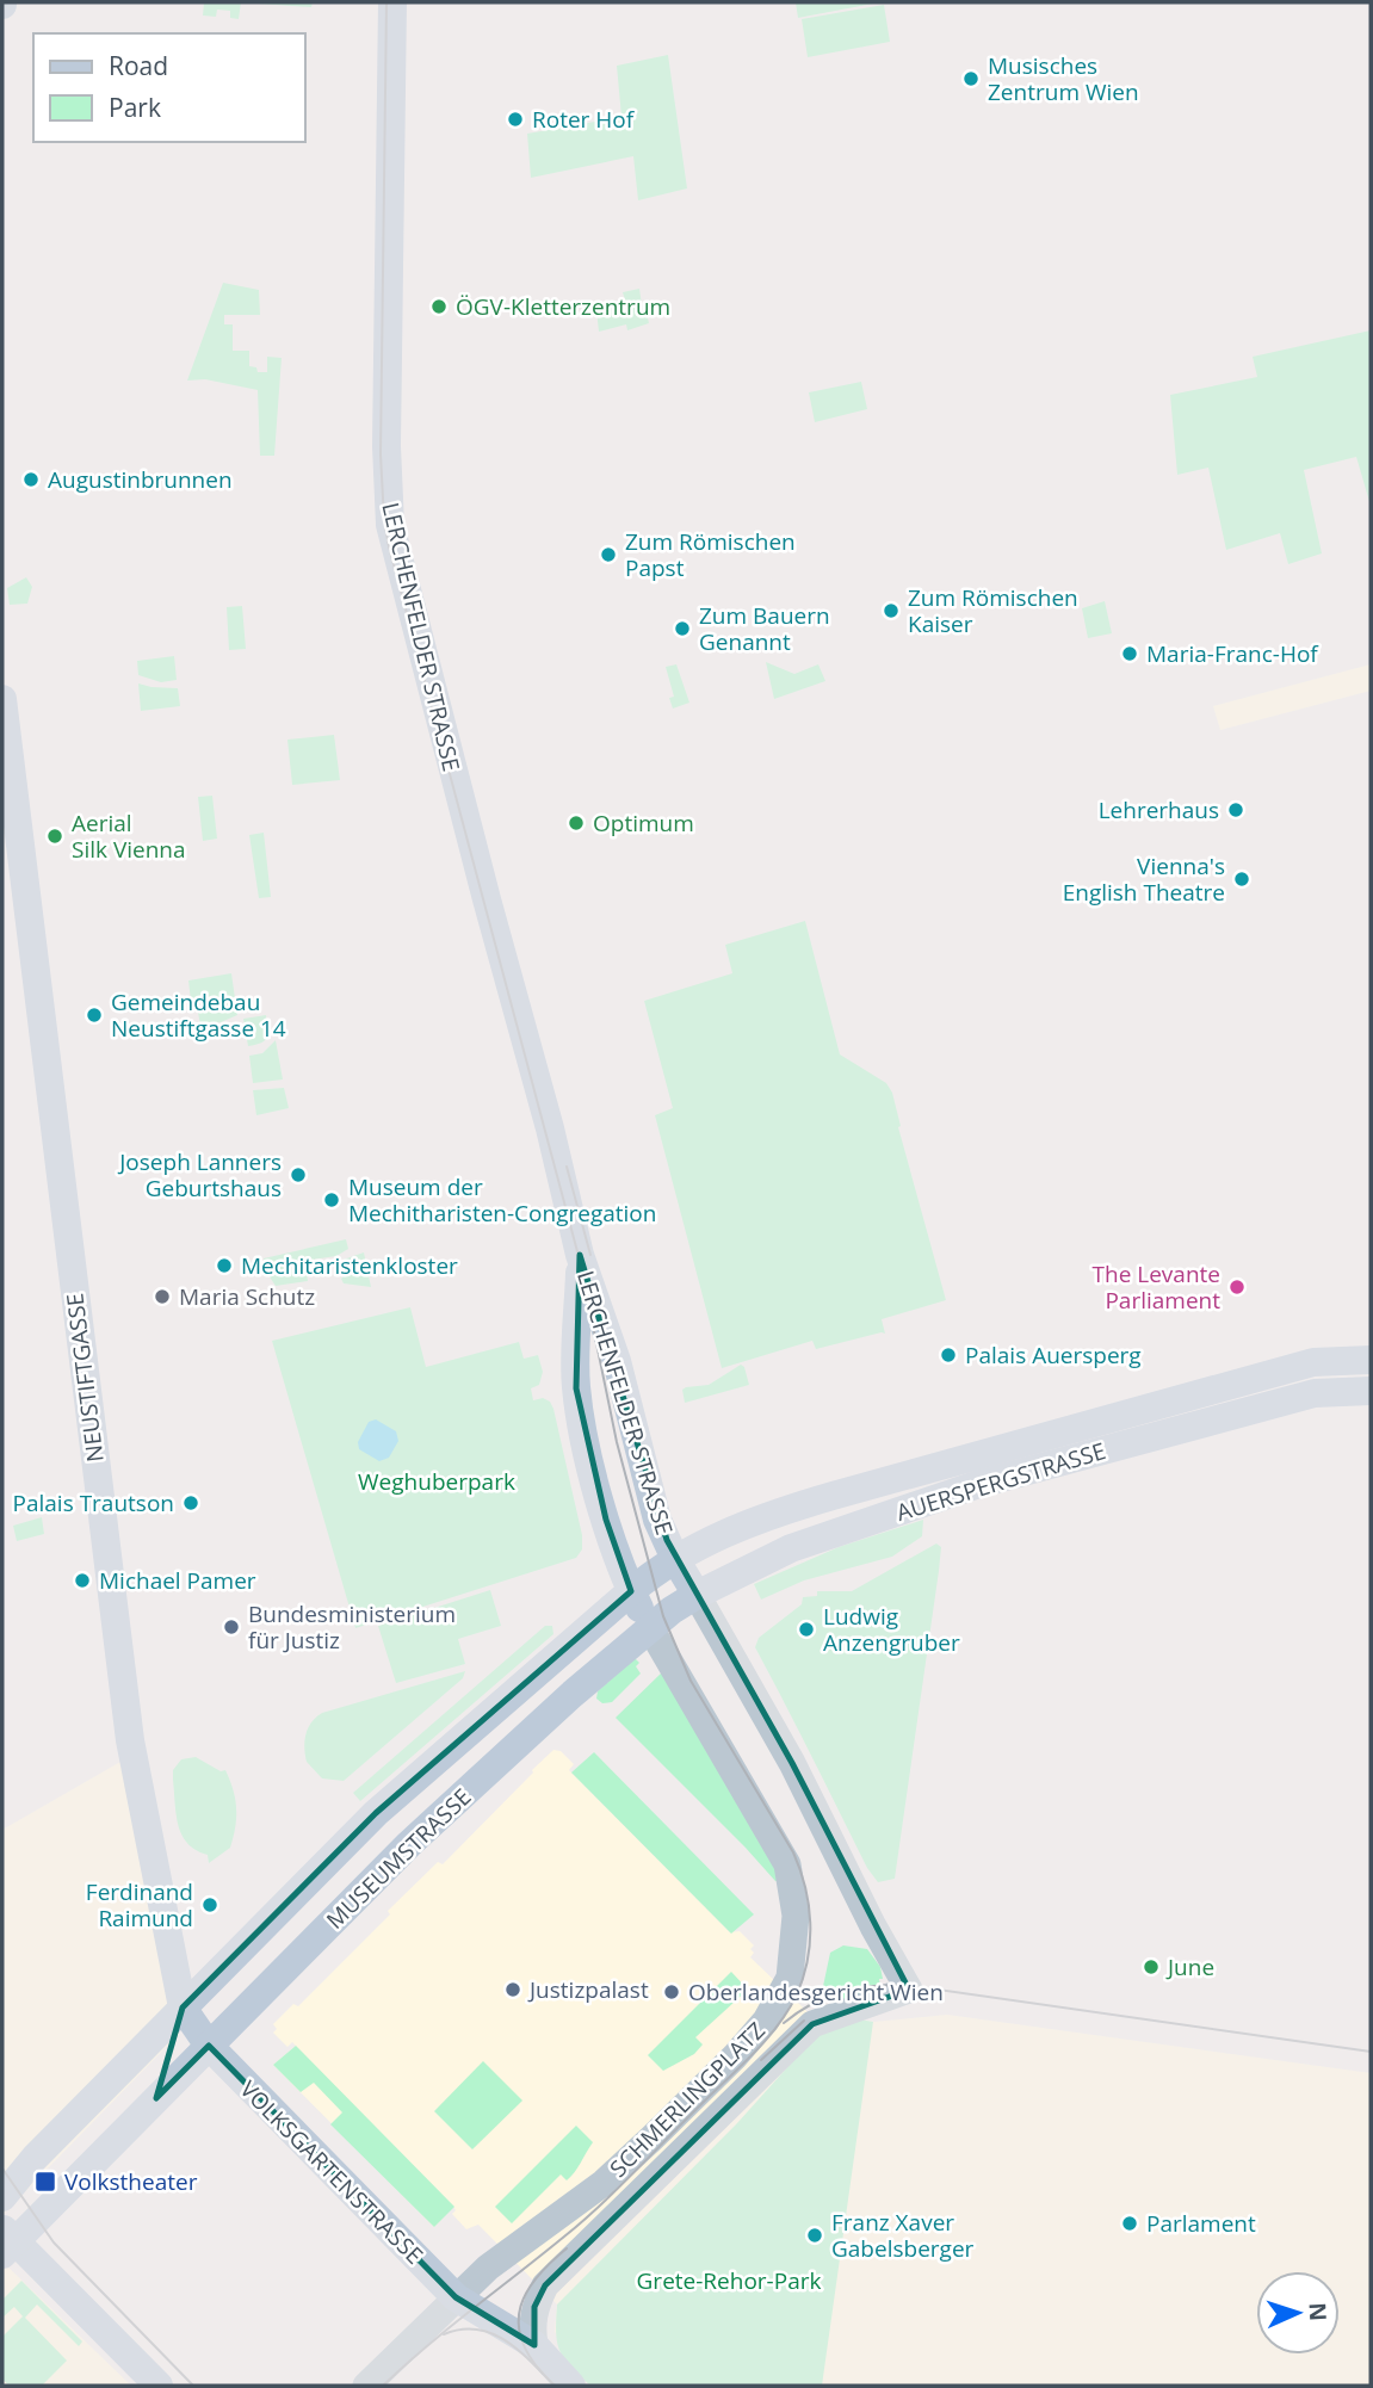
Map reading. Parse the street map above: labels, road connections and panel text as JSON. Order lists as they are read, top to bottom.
{
  "streets": {
    "main road": [
      "LERCHENFELDER STRASSE",
      "NEUSTIFTGASSE",
      "AUERSPERGSTRASSE",
      "MUSEUMSTRASSE",
      "VOLKSGARTENSTRASSE"
    ],
    "street": ["SCHMERLINGPLATZ"]
  },
  "crossings": [
    ["LERCHENFELDER STRASSE", "AUERSPERGSTRASSE"],
    ["LERCHENFELDER STRASSE", "MUSEUMSTRASSE"],
    ["LERCHENFELDER STRASSE", "SCHMERLINGPLATZ"],
    ["NEUSTIFTGASSE", "MUSEUMSTRASSE"],
    ["NEUSTIFTGASSE", "VOLKSGARTENSTRASSE"],
    ["AUERSPERGSTRASSE", "MUSEUMSTRASSE"],
    ["AUERSPERGSTRASSE", "SCHMERLINGPLATZ"],
    ["MUSEUMSTRASSE", "SCHMERLINGPLATZ"],
    ["MUSEUMSTRASSE", "VOLKSGARTENSTRASSE"],
    ["SCHMERLINGPLATZ", "VOLKSGARTENSTRASSE"]
  ],
  "parks": ["Weghuberpark", "Grete-Rehor-Park"],
  "places": {
    "other": [
      "Musisches Zentrum Wien",
      "Roter Hof",
      "ÖGV-Kletterzentrum",
      "Augustinbrunnen",
      "Zum Römischen Papst",
      "Zum Römischen Kaiser",
      "Zum Bauern Genannt",
      "Maria-Franc-Hof",
      "Lehrerhaus",
      "Optimum",
      "Aerial Silk Vienna",
      "Vienna's English Theatre",
      "Gemeindebau Neustiftgasse 14",
      "Joseph Lanners Geburtshaus",
      "Museum der Mechitharisten-Congregation",
      "Mechitaristenkloster",
      "The Levante Parliament",
      "Maria Schutz",
      "Palais Auersperg",
      "Palais Trautson",
      "Michael Pamer",
      "Bundesministerium für Justiz",
      "Ludwig Anzengruber",
      "Ferdinand Raimund",
      "June",
      "Justizpalast",
      "Oberlandesgericht Wien",
      "Parlament",
      "Franz Xaver Gabelsberger"
    ],
    "transit": ["Volkstheater"]
  },
  "legend": ["Road", "Park"],
  "north": "right"
}
